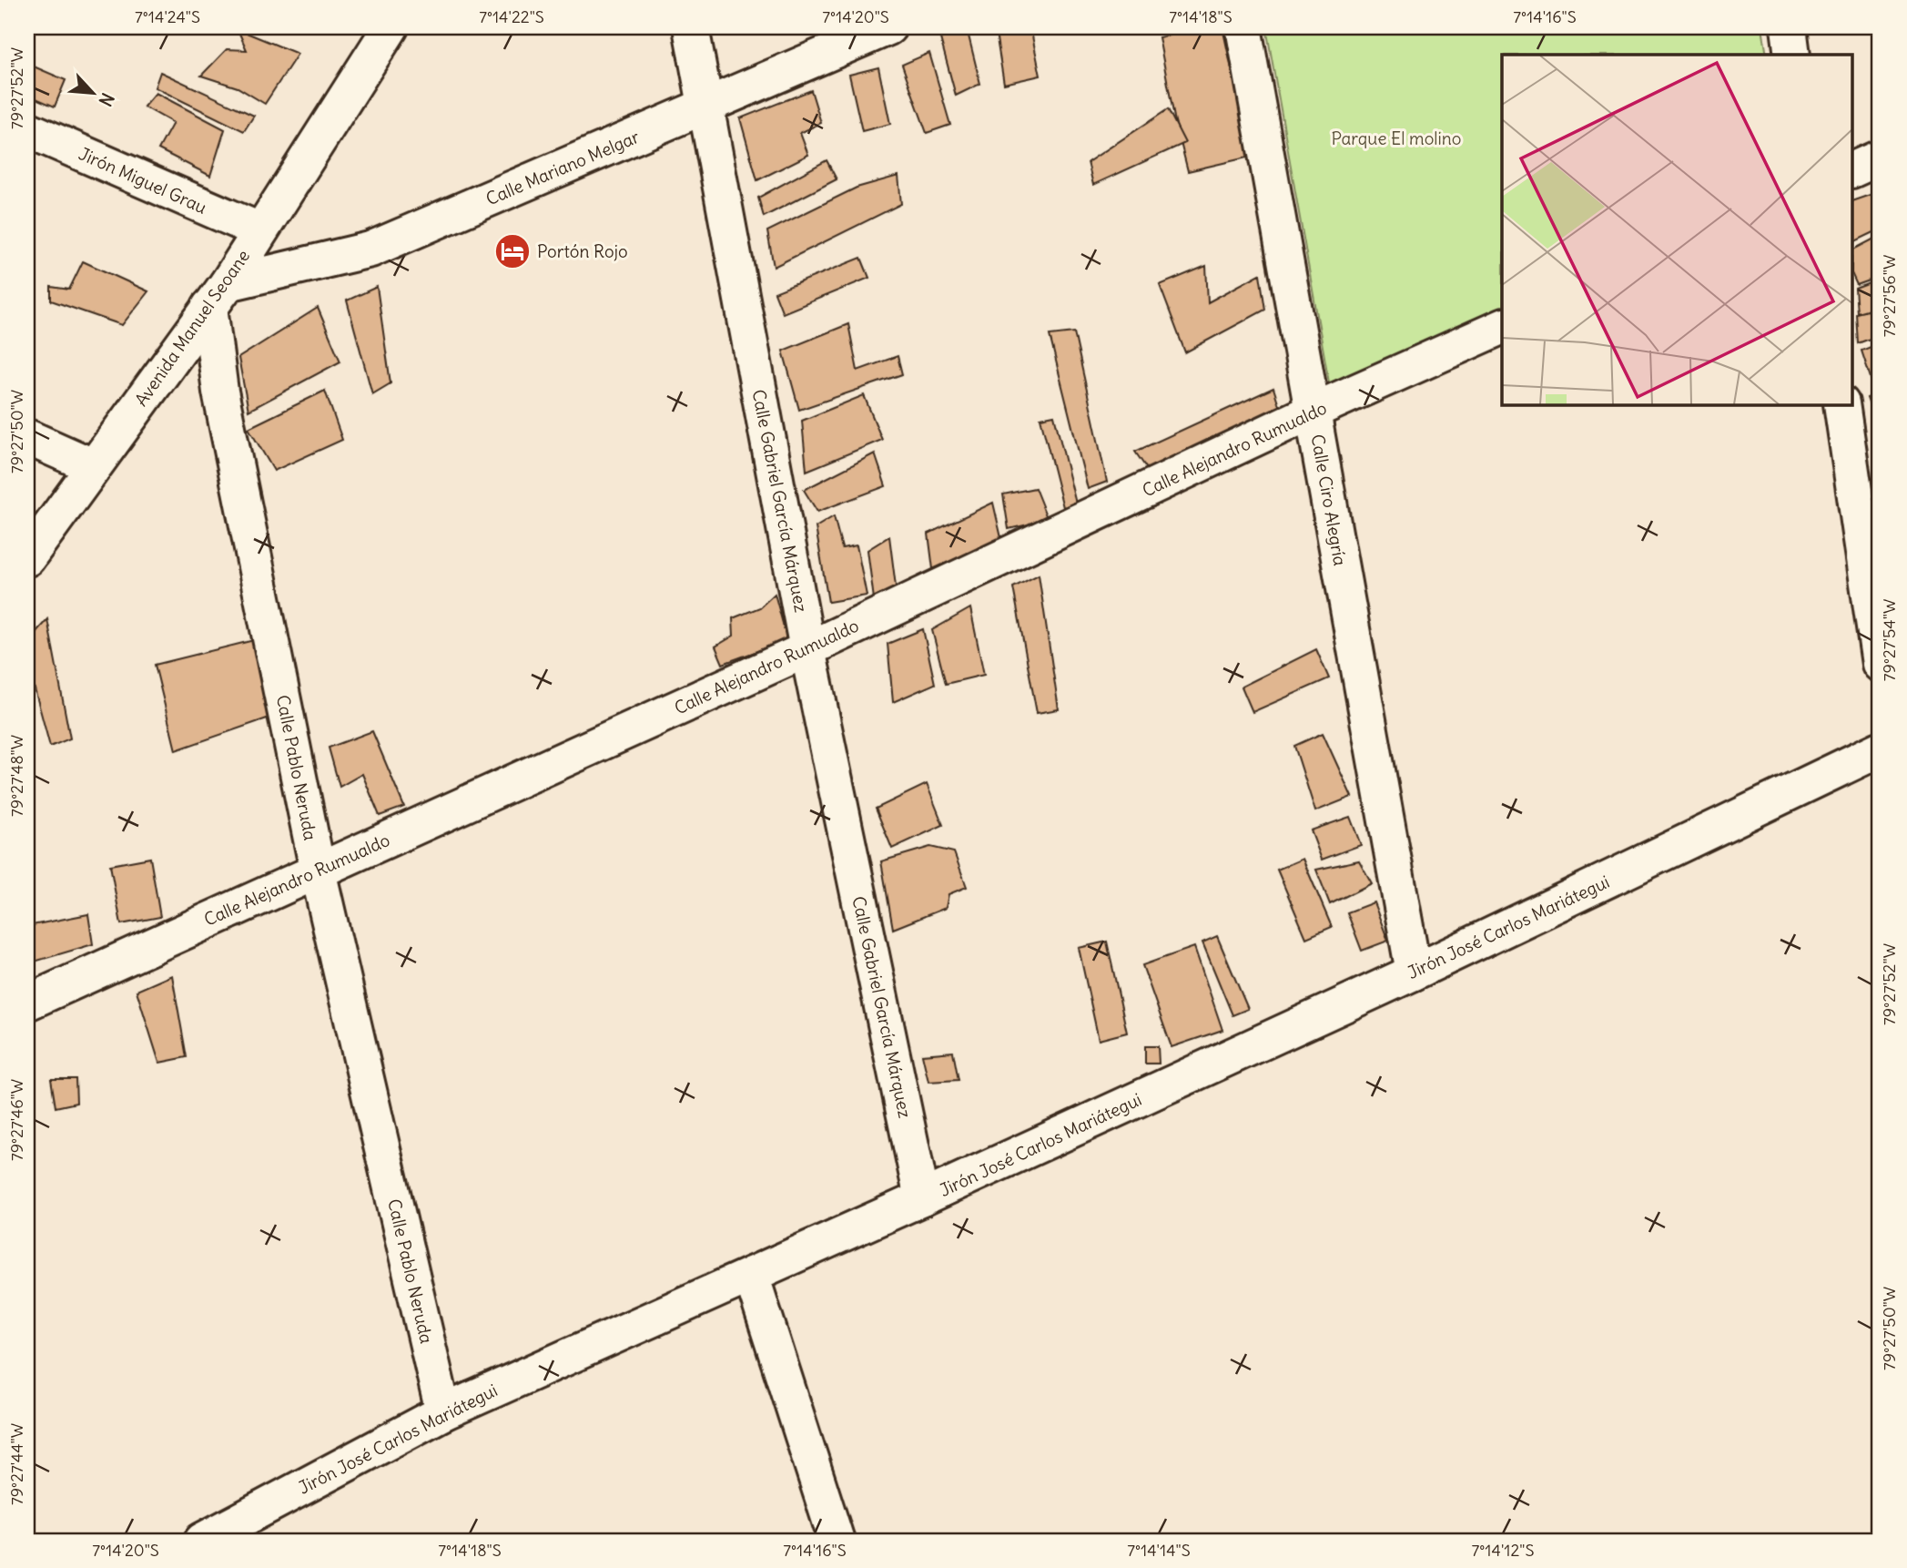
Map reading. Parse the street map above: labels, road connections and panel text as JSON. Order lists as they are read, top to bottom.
{
  "streets": {
    "street": [
      "Calle Mariano Melgar",
      "Jirón Miguel Grau",
      "Avenida Manuel Seoane",
      "Calle Alejandro Rumualdo",
      "Calle Ciro Alegría",
      "Calle Gabriel García Márquez",
      "Calle Pablo Neruda",
      "Jirón José Carlos Mariátegui"
    ]
  },
  "crossings": [
    ["Calle Mariano Melgar", "Avenida Manuel Seoane"],
    ["Calle Mariano Melgar", "Calle Gabriel García Márquez"],
    ["Calle Mariano Melgar", "Calle Pablo Neruda"],
    ["Jirón Miguel Grau", "Avenida Manuel Seoane"],
    ["Avenida Manuel Seoane", "Calle Pablo Neruda"],
    ["Calle Alejandro Rumualdo", "Calle Ciro Alegría"],
    ["Calle Alejandro Rumualdo", "Calle Gabriel García Márquez"],
    ["Calle Alejandro Rumualdo", "Calle Pablo Neruda"],
    ["Calle Ciro Alegría", "Jirón José Carlos Mariátegui"],
    ["Calle Gabriel García Márquez", "Jirón José Carlos Mariátegui"],
    ["Calle Pablo Neruda", "Jirón José Carlos Mariátegui"]
  ],
  "parks": ["Parque El molino"],
  "places": {
    "hotel": ["Portón Rojo"]
  },
  "north": "bottom right",
  "coordinates": [
    "7°14'24\"S",
    "7°14'22\"S",
    "7°14'20\"S",
    "7°14'18\"S",
    "7°14'16\"S",
    "79°27'52\"W",
    "79°27'56\"W",
    "79°27'50\"W",
    "79°27'54\"W",
    "79°27'48\"W",
    "79°27'46\"W",
    "79°27'44\"W",
    "7°14'14\"S",
    "7°14'12\"S"
  ]
}
